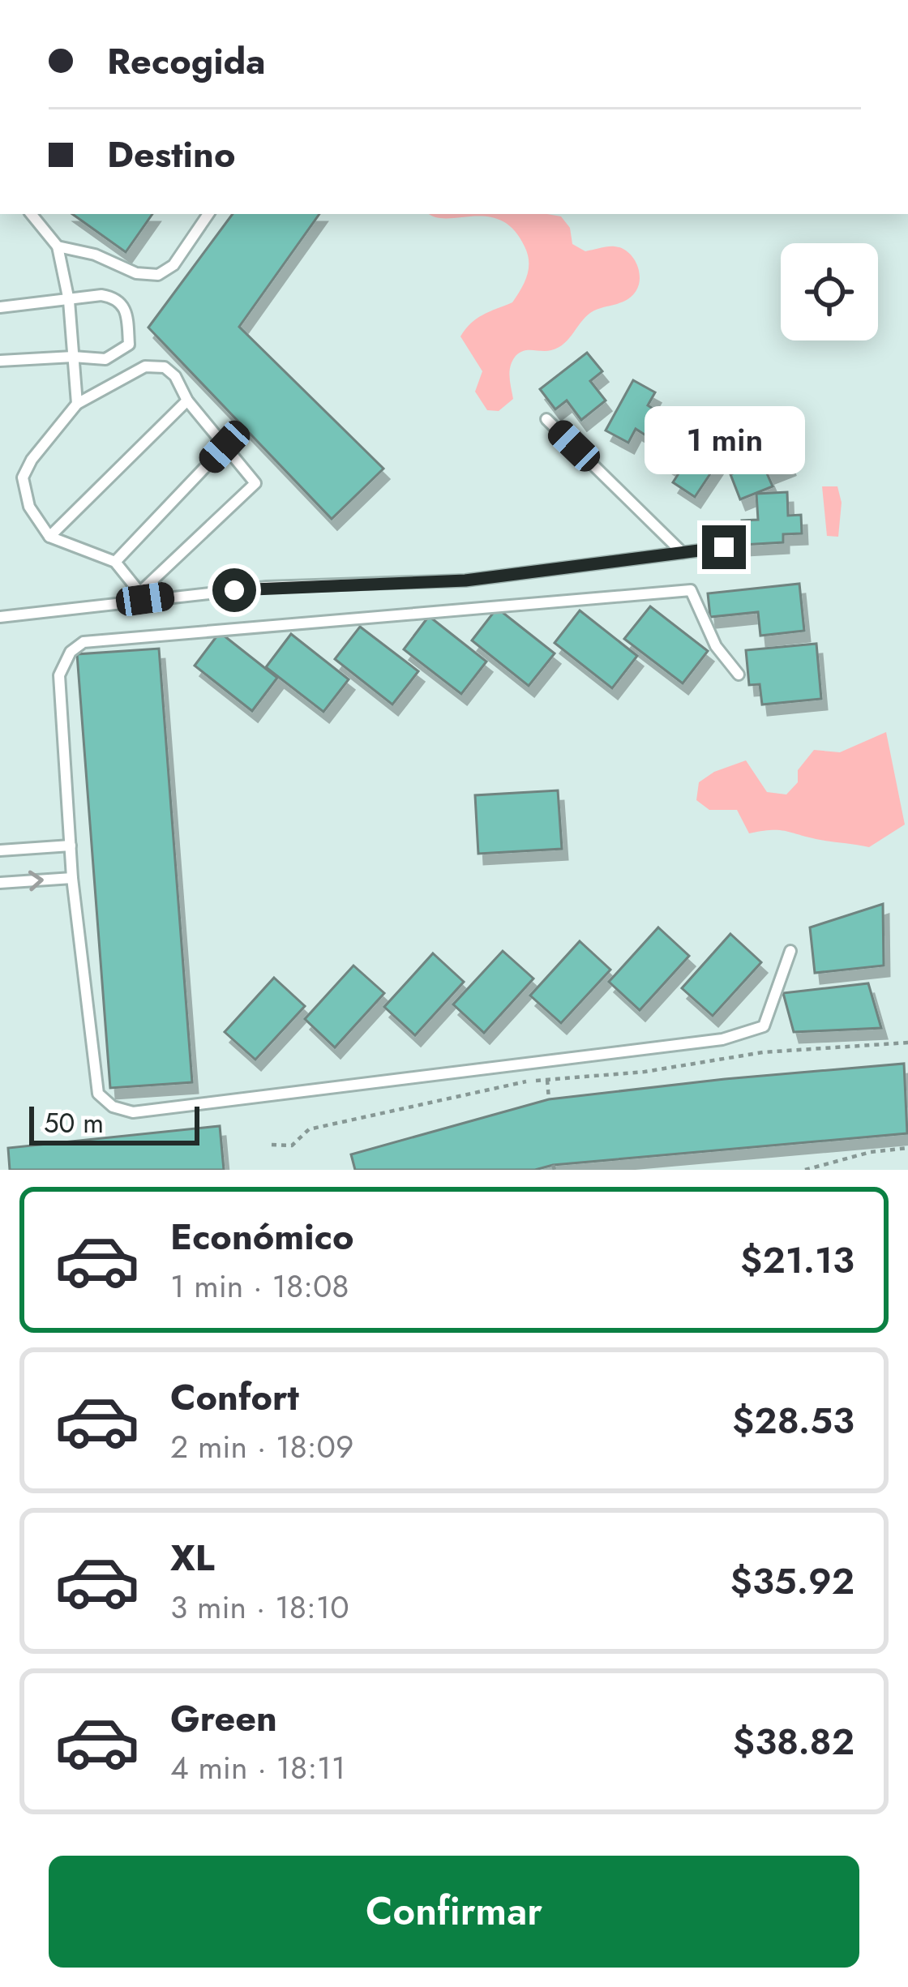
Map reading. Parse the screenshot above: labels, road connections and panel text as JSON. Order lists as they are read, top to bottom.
{
  "scale_bar": "50 m",
  "page": {
    "banner": ["Recogida", "Destino"],
    "bubble": "1 min",
    "scale": "50 m",
    "list": [
      {
        "name": "Económico",
        "note": "1 min · 18:08",
        "value": "$21.13"
      },
      {
        "name": "Confort",
        "note": "2 min · 18:09",
        "value": "$28.53"
      },
      {
        "name": "XL",
        "note": "3 min · 18:10",
        "value": "$35.92"
      },
      {
        "name": "Green",
        "note": "4 min · 18:11",
        "value": "$38.82"
      }
    ],
    "buttons": "Confirmar"
  }
}
